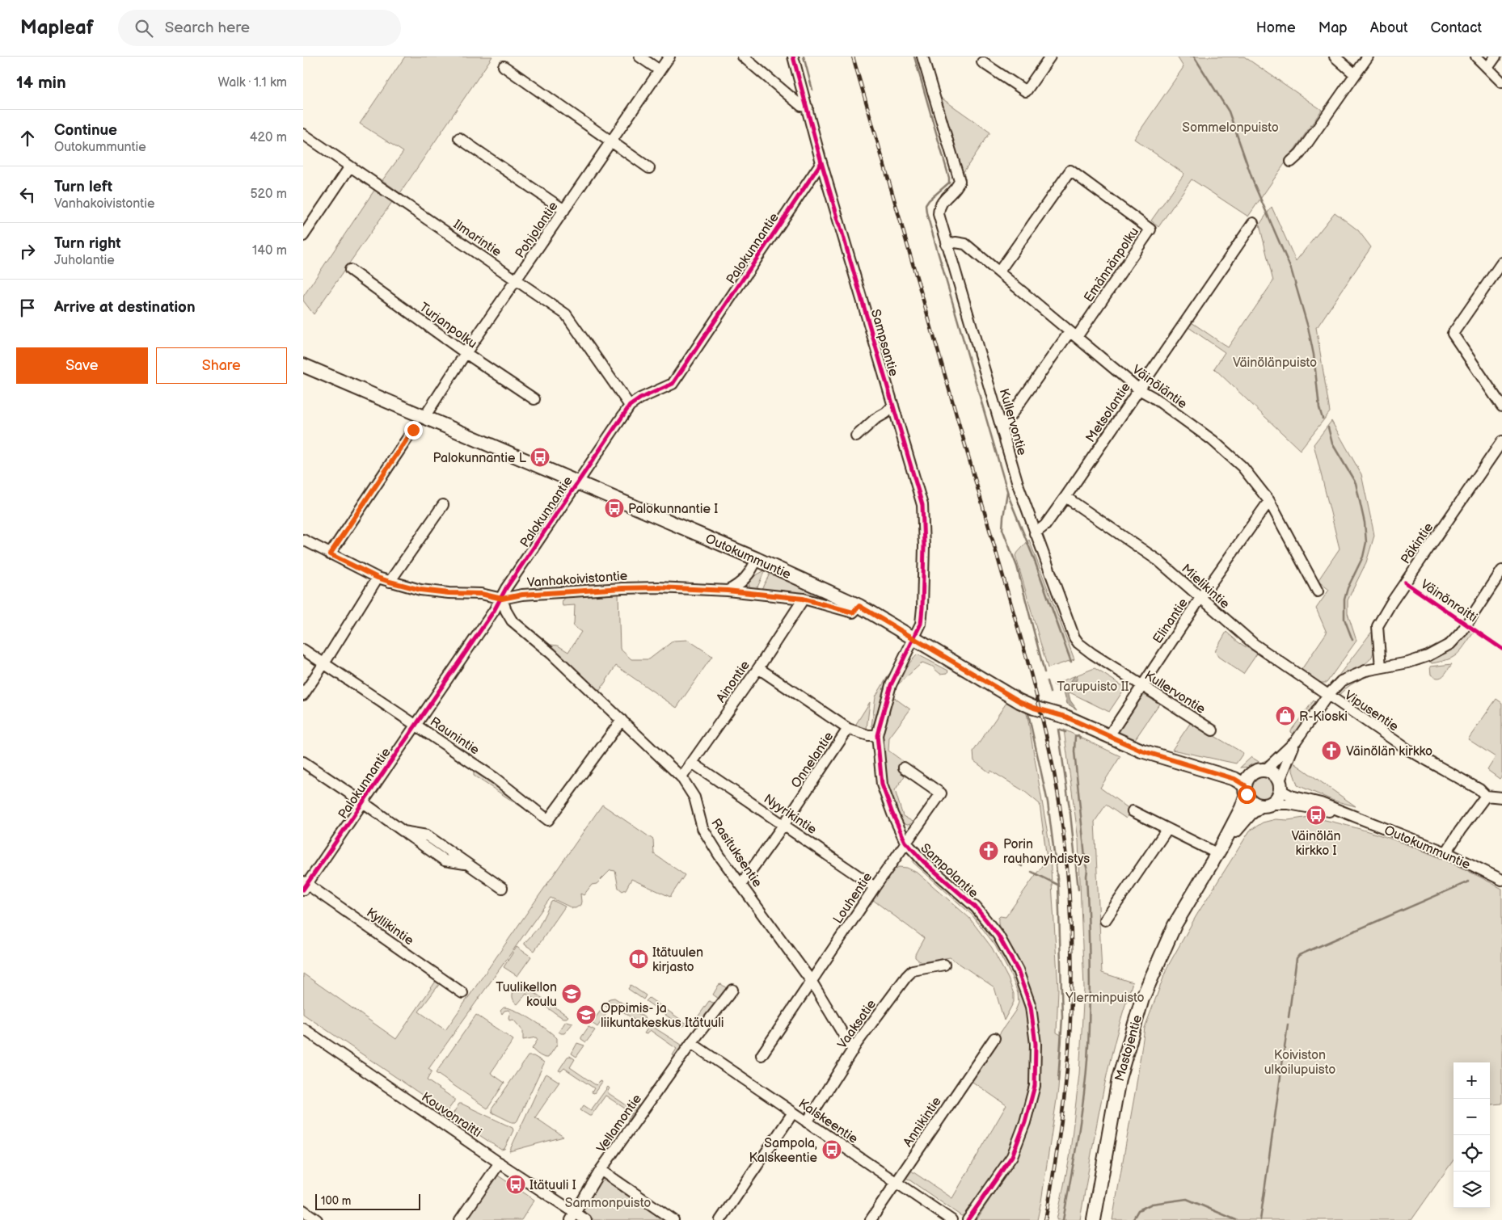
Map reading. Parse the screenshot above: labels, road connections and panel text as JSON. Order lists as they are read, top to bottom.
{
  "streets": {
    "main road": ["Outokummuntie", "Mastojentie"],
    "street": [
      "Pohjolantie",
      "Ilmarintie",
      "Palokunnantie",
      "Emännänpolku",
      "Turjanpolku",
      "Sampsantie",
      "Väinöläntie",
      "Metsolantie",
      "Kullervontie",
      "Päkintie",
      "Vanhakoivistontie",
      "Mielikintie",
      "Elinantie",
      "Ainontie",
      "Vipusentie",
      "Raunintie",
      "Onnelantie",
      "Nyyrikintie",
      "Rasituksentie",
      "Sampolantie",
      "Louhentie",
      "Kyllikintie",
      "Vaaksatie",
      "Kouvonraitti",
      "Kalskeentie",
      "Annikintie",
      "Vellamontie"
    ],
    "cycle path": ["Väinönraitti"]
  },
  "crossings": [
    ["Pohjolantie", "Ilmarintie"],
    ["Pohjolantie", "Turjanpolku"],
    ["Pohjolantie", "Outokummuntie"],
    ["Ilmarintie", "Palokunnantie"],
    ["Palokunnantie", "Sampsantie"],
    ["Palokunnantie", "Outokummuntie"],
    ["Palokunnantie", "Vanhakoivistontie"],
    ["Palokunnantie", "Raunintie"],
    ["Palokunnantie", "Rasituksentie"],
    ["Palokunnantie", "Kyllikintie"],
    ["Emännänpolku", "Väinöläntie"],
    ["Sampsantie", "Outokummuntie"],
    ["Sampsantie", "Sampolantie"],
    ["Väinöläntie", "Metsolantie"],
    ["Väinöläntie", "Kullervontie"],
    ["Väinöläntie", "Elinantie"],
    ["Metsolantie", "Kullervontie"],
    ["Metsolantie", "Mielikintie"],
    ["Kullervontie", "Elinantie"],
    ["Outokummuntie", "Vanhakoivistontie"],
    ["Outokummuntie", "Elinantie"],
    ["Outokummuntie", "Sampolantie"],
    ["Outokummuntie", "Mastojentie"],
    ["Vanhakoivistontie", "Ainontie"],
    ["Vanhakoivistontie", "Rasituksentie"],
    ["Mielikintie", "Elinantie"],
    ["Mielikintie", "Vipusentie"],
    ["Ainontie", "Nyyrikintie"],
    ["Ainontie", "Rasituksentie"],
    ["Raunintie", "Rasituksentie"],
    ["Onnelantie", "Nyyrikintie"],
    ["Onnelantie", "Rasituksentie"],
    ["Nyyrikintie", "Louhentie"],
    ["Rasituksentie", "Louhentie"],
    ["Rasituksentie", "Vaaksatie"],
    ["Sampolantie", "Louhentie"],
    ["Vaaksatie", "Kalskeentie"],
    ["Kouvonraitti", "Vellamontie"],
    ["Kalskeentie", "Annikintie"],
    ["Kalskeentie", "Vellamontie"]
  ],
  "parks": [
    "Sommelonpuisto",
    "Väinölänpuisto",
    "Tarupuisto II",
    "Ylerminpuisto",
    "Koiviston ulkoilupuisto",
    "Sammonpuisto"
  ],
  "places": {
    "bus stop": [
      "Palokunnantie L",
      "Palokunnantie I",
      "Väinölän kirkko I",
      "Sampola, Kalskeentie",
      "Itätuuli I"
    ],
    "shop": ["R-Kioski"],
    "church": ["Väinölän kirkko", "Porin rauhanyhdistys"],
    "library": ["Itätuulen kirjasto"],
    "school or university": ["Tuulikellon koulu", "Oppimis- ja liikuntakeskus Itätuuli"]
  },
  "scale_bar": "100 m",
  "page": {
    "header": "Mapleaf",
    "search": "Search here",
    "nav": [
      "Home",
      "Map",
      "About",
      "Contact"
    ],
    "heading": ["14 min", "Walk · 1.1 km"],
    "list": [
      ["Continue", "Outokummuntie", "420 m"],
      ["Turn left", "Vanhakoivistontie", "520 m"],
      ["Turn right", "Juholantie", "140 m"],
      "Arrive at destination"
    ],
    "buttons": ["Save", "Share"],
    "map_buttons": ["+", "−"],
    "scale": "100 m"
  }
}
